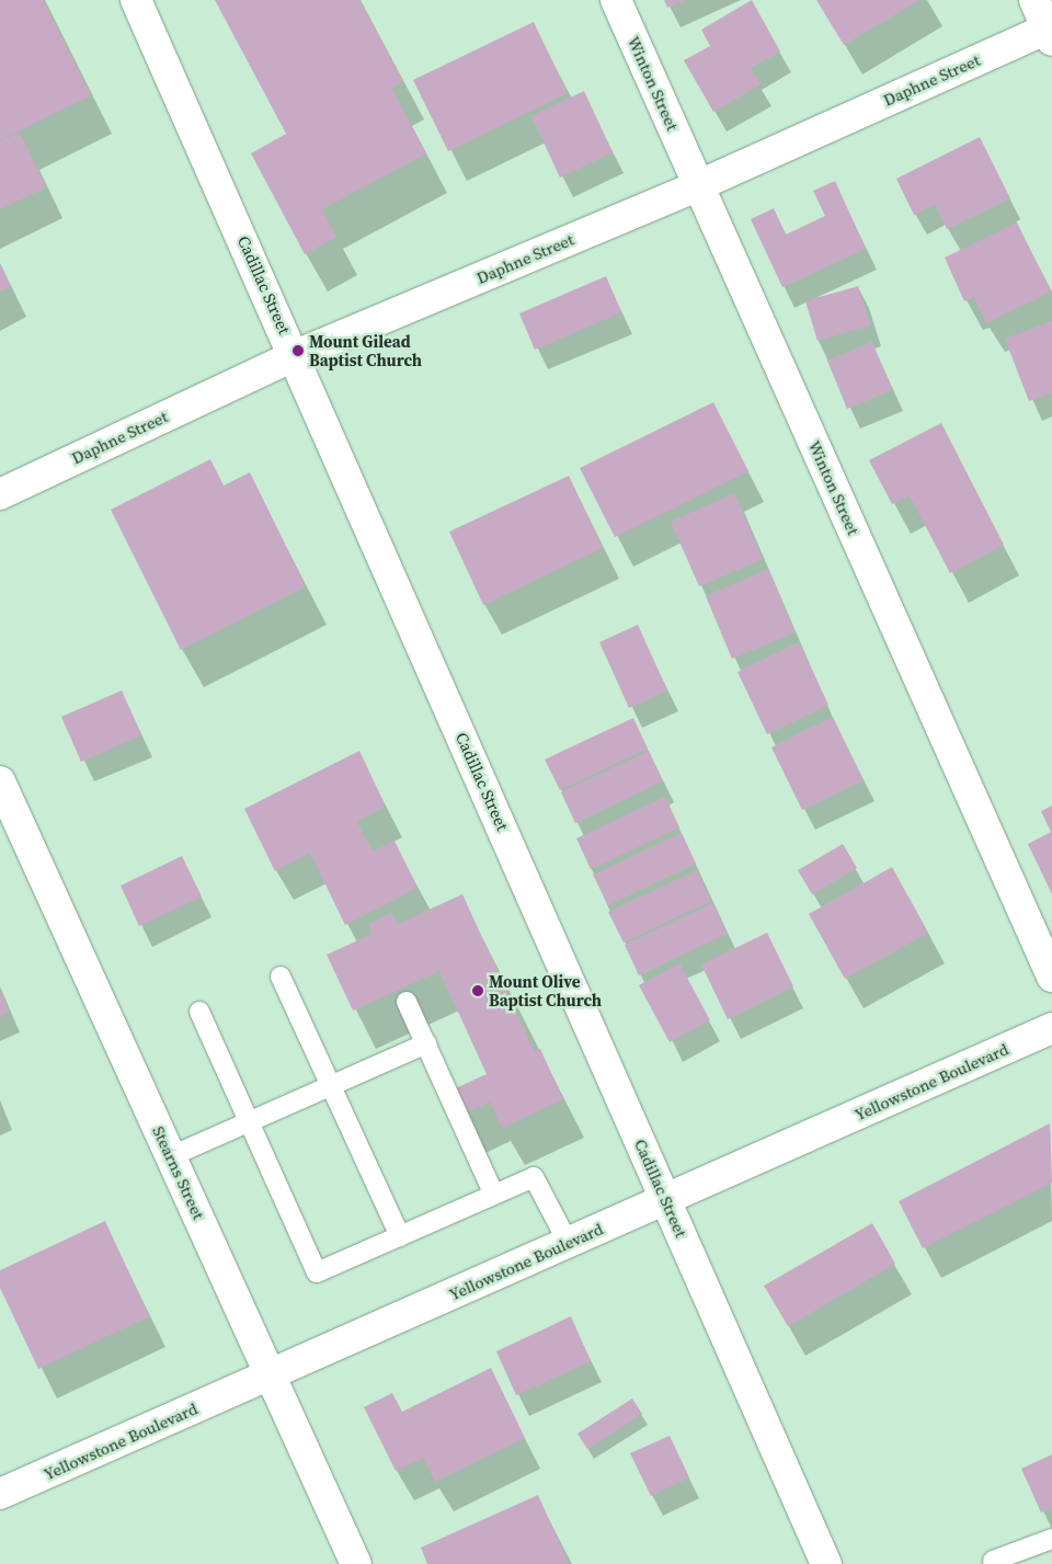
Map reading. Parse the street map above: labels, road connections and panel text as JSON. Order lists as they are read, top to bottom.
{
  "streets": {
    "street": [
      "Daphne Street",
      "Winton Street",
      "Cadillac Street",
      "Yellowstone Boulevard",
      "Stearns Street"
    ]
  },
  "crossings": [
    ["Daphne Street", "Winton Street"],
    ["Daphne Street", "Cadillac Street"],
    ["Cadillac Street", "Yellowstone Boulevard"],
    ["Yellowstone Boulevard", "Stearns Street"]
  ],
  "places": ["Mount Gilead Baptist Church", "Mount Olive Baptist Church"]
}
